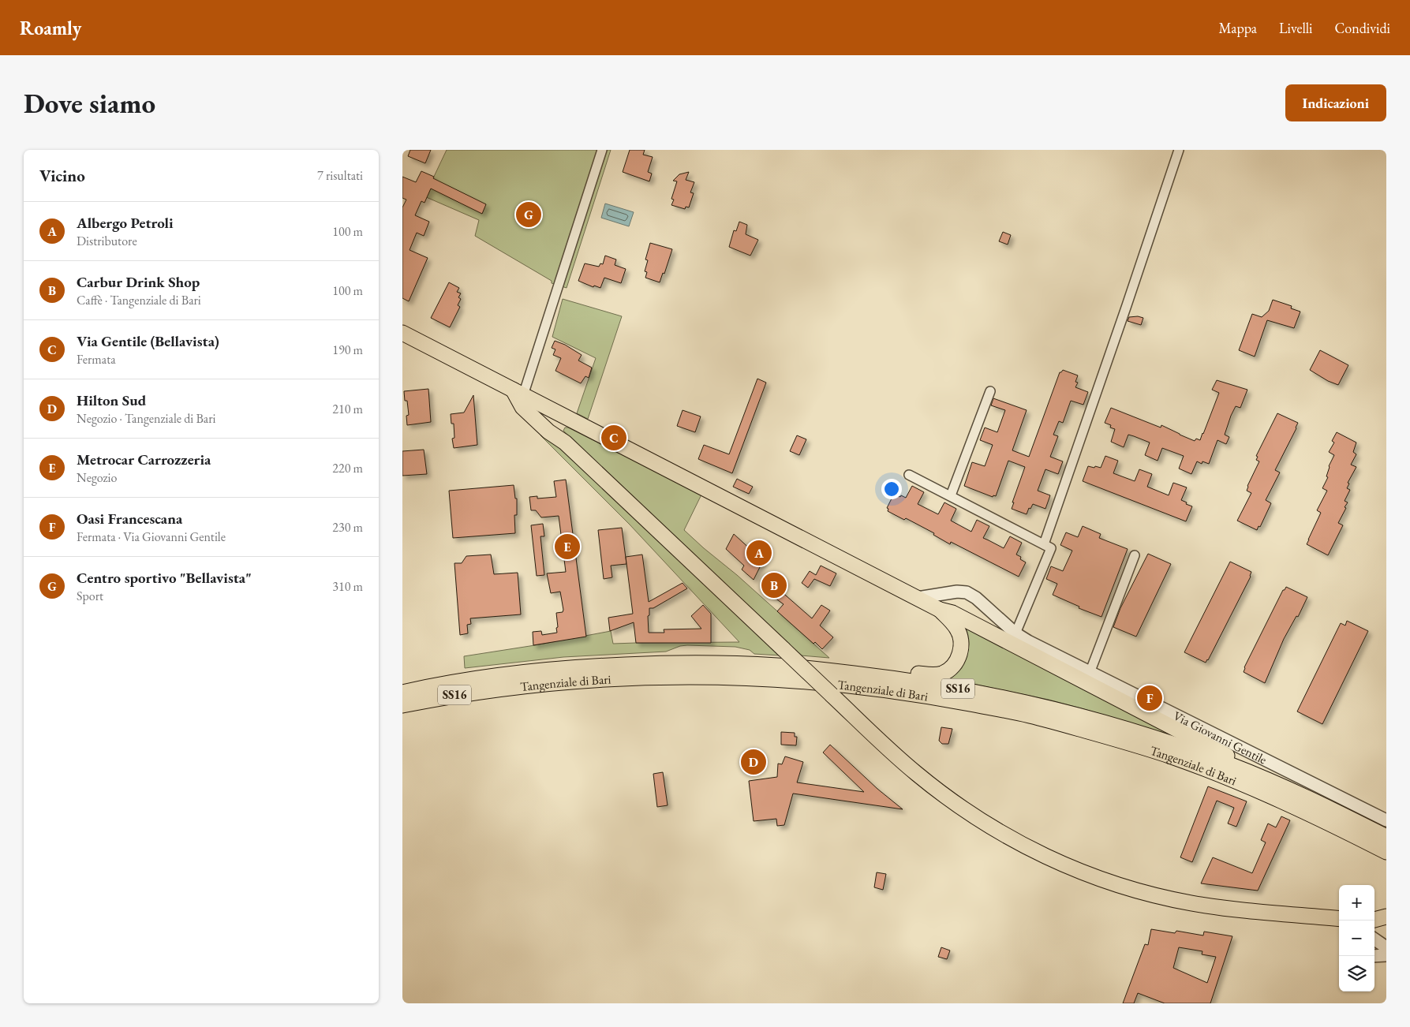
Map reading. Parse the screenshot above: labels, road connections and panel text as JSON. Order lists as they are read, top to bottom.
{
  "streets": {
    "main road": ["Tangenziale di Bari", "SS16"],
    "street": ["Via Giovanni Gentile"]
  },
  "page": {
    "header": "Roamly",
    "nav": ["Mappa", "Livelli", "Condividi"],
    "buttons": "Indicazioni",
    "title": "Dove siamo",
    "heading": ["Vicino", "7 risultati"],
    "pins": [
      "G",
      "C",
      "E",
      "A",
      "B",
      "F",
      "D"
    ],
    "list": [
      {
        "mark": "A",
        "name": "Albergo Petroli",
        "note": "Distributore",
        "value": "100 m"
      },
      {
        "mark": "B",
        "name": "Carbur Drink Shop",
        "note": "Caffè · Tangenziale di Bari",
        "value": "100 m"
      },
      {
        "mark": "C",
        "name": "Via Gentile (Bellavista)",
        "note": "Fermata",
        "value": "190 m"
      },
      {
        "mark": "D",
        "name": "Hilton Sud",
        "note": "Negozio · Tangenziale di Bari",
        "value": "210 m"
      },
      {
        "mark": "E",
        "name": "Metrocar Carrozzeria",
        "note": "Negozio",
        "value": "220 m"
      },
      {
        "mark": "F",
        "name": "Oasi Francescana",
        "note": "Fermata · Via Giovanni Gentile",
        "value": "230 m"
      },
      {
        "mark": "G",
        "name": "Centro sportivo \"Bellavista\"",
        "note": "Sport",
        "value": "310 m"
      }
    ],
    "map_buttons": ["+", "−"]
  }
}
